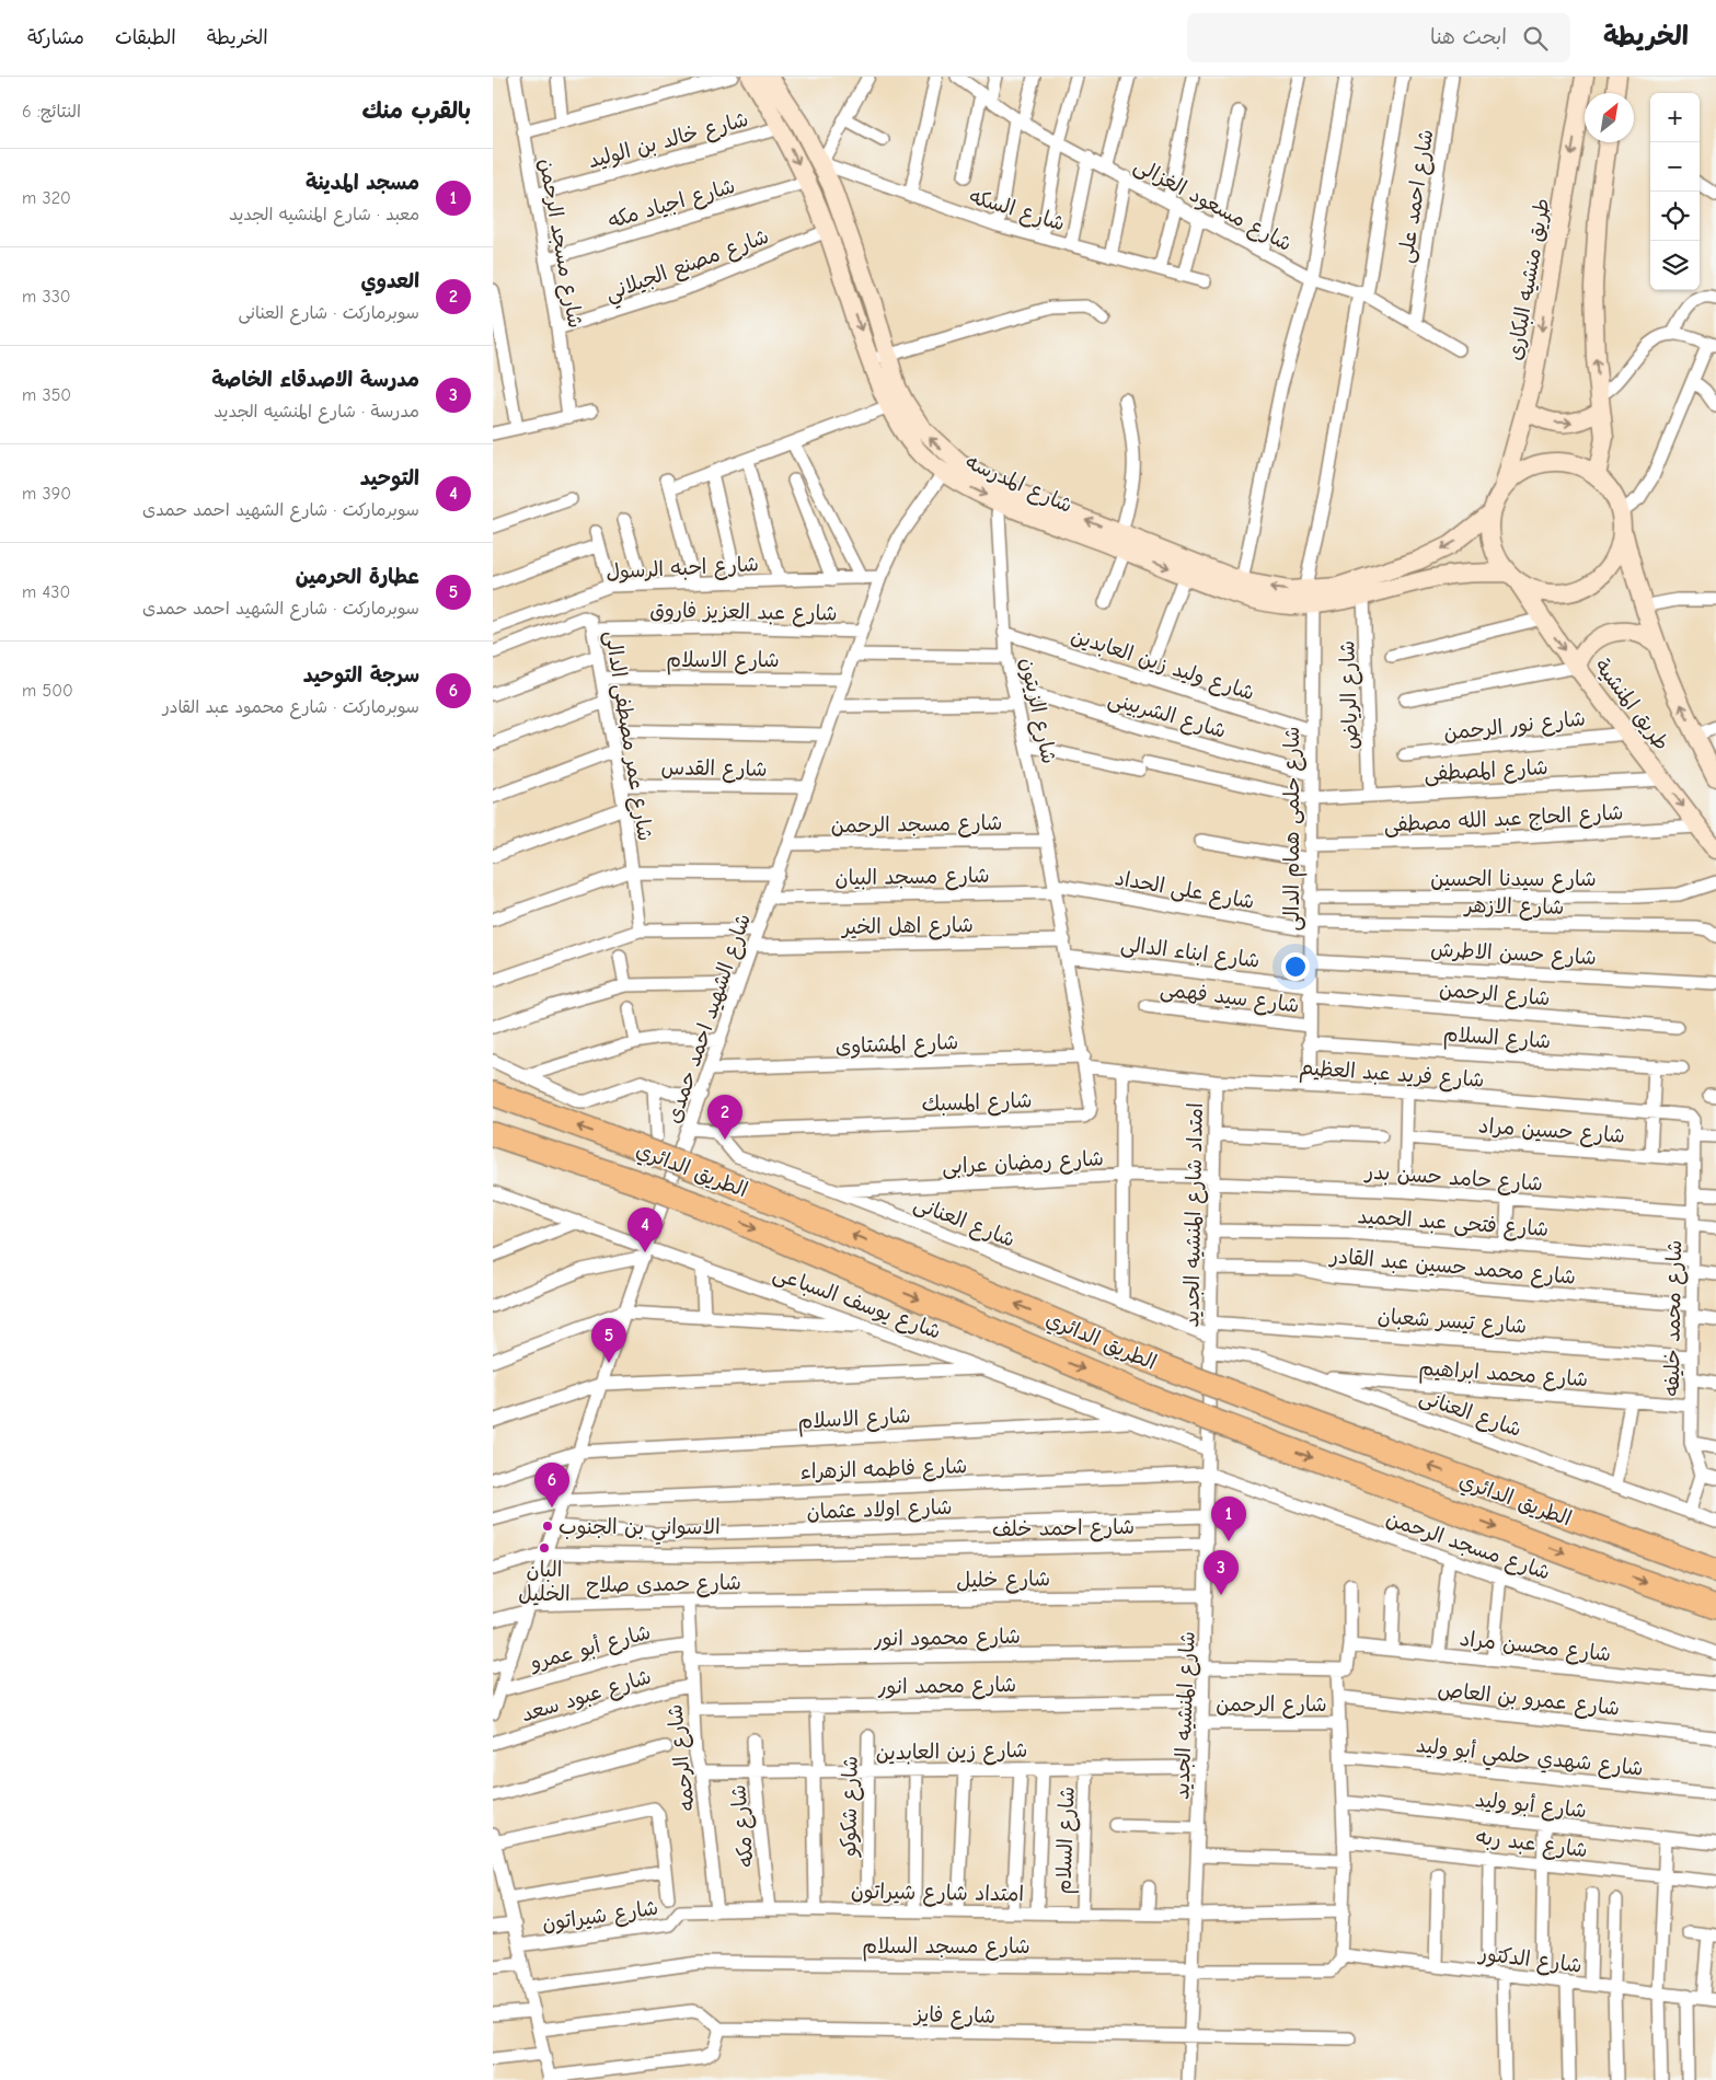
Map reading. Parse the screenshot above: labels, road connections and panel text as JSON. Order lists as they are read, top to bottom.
{
  "streets": {
    "highway": ["الطريق الدائري"],
    "street": [
      "شارع خالد بن الوليد",
      "شارع احمد على",
      "شارع اجياد مكه",
      "شارع مسعود الغزالى",
      "شارع السكه",
      "شارع مسجد الرحمن",
      "شارع مصنع الجيلاني",
      "طريق منشيه البكارى",
      "شارع المدرسه",
      "شارع احبه الرسول",
      "شارع عبد العزيز فاروق",
      "شارع الاسلام",
      "شارع وليد زين العابدين",
      "شارع الرياض",
      "طريق المنشية",
      "شارع الزيتون",
      "شارع الشربينى",
      "شارع نور الرحمن",
      "شارع عمر مصطفى الدالى",
      "شارع القدس",
      "شارع المصطفى",
      "شارع الحاج عبد الله مصطفى",
      "شارع حلمى همام الدالى",
      "شارع مسجد البيان",
      "شارع سيدنا الحسين",
      "شارع على الحداد",
      "شارع الازهر",
      "شارع اهل الخير",
      "شارع ابناء الدالى",
      "شارع حسن الاطرش",
      "شارع الرحمن",
      "شارع سيد فهمى",
      "شارع الشهيد احمد حمدى",
      "شارع السلام",
      "شارع المشتاوى",
      "شارع فريد عبد العظيم",
      "شارع المسبك",
      "شارع حسين مراد",
      "شارع رمضان عرابى",
      "شارع حامد حسن بدر",
      "امتداد شارع المنشيه الجديد",
      "شارع العنانى",
      "شارع فتحى عبد الحميد",
      "شارع محمد حسين عبد القادر",
      "شارع يوسف السباعى",
      "شارع محمد خليفه",
      "شارع تيسر شعبان",
      "شارع محمد ابراهيم",
      "شارع فاطمه الزهراء",
      "شارع اولاد عثمان",
      "شارع احمد خلف",
      "شارع خليل",
      "شارع حمدى صلاح",
      "شارع محمود انور",
      "شارع محسن مراد",
      "شارع أبو عمرو",
      "شارع محمد انور",
      "شارع عبود سعد",
      "شارع عمرو بن العاص",
      "شارع المنشيه الجديد",
      "شارع زين العابدين",
      "شارع شهدي حلمي أبو وليد",
      "شارع الرحمه",
      "شارع أبو وليد",
      "شارع شكوكو",
      "شارع مكه",
      "شارع عبد ربه",
      "امتداد شارع شيراتون",
      "شارع شيراتون",
      "شارع مسجد السلام",
      "شارع الدكتور",
      "شارع فايز"
    ]
  },
  "crossings": [
    ["شارع خالد بن الوليد", "شارع مسجد الرحمن"],
    ["شارع خالد بن الوليد", "شارع المدرسه"],
    ["شارع احمد على", "شارع مسعود الغزالى"],
    ["شارع اجياد مكه", "شارع مسجد الرحمن"],
    ["شارع اجياد مكه", "شارع المدرسه"],
    ["شارع مسعود الغزالى", "شارع حلمى همام الدالى"],
    ["شارع السكه", "شارع المدرسه"],
    ["شارع مسجد الرحمن", "شارع مصنع الجيلاني"],
    ["شارع مسجد الرحمن", "شارع الزيتون"],
    ["شارع مسجد الرحمن", "شارع الشهيد احمد حمدى"],
    ["شارع مسجد الرحمن", "شارع فاطمه الزهراء"],
    ["شارع مسجد الرحمن", "شارع المنشيه الجديد"],
    ["شارع مصنع الجيلاني", "شارع المدرسه"],
    ["طريق منشيه البكارى", "شارع المدرسه"],
    ["طريق منشيه البكارى", "طريق المنشية"],
    ["شارع المدرسه", "شارع الرياض"],
    ["شارع المدرسه", "طريق المنشية"],
    ["شارع المدرسه", "شارع الزيتون"],
    ["شارع المدرسه", "شارع حلمى همام الدالى"],
    ["شارع المدرسه", "شارع الشهيد احمد حمدى"],
    ["شارع احبه الرسول", "شارع الشهيد احمد حمدى"],
    ["شارع عبد العزيز فاروق", "شارع عمر مصطفى الدالى"],
    ["شارع عبد العزيز فاروق", "شارع الشهيد احمد حمدى"],
    ["شارع الاسلام", "شارع عمر مصطفى الدالى"],
    ["شارع الاسلام", "شارع الشهيد احمد حمدى"],
    ["شارع الاسلام", "شارع يوسف السباعى"],
    ["شارع وليد زين العابدين", "شارع الزيتون"],
    ["شارع وليد زين العابدين", "شارع حلمى همام الدالى"],
    ["شارع الرياض", "شارع المصطفى"],
    ["طريق المنشية", "شارع نور الرحمن"],
    ["طريق المنشية", "شارع المصطفى"],
    ["طريق المنشية", "شارع الحاج عبد الله مصطفى"],
    ["شارع الزيتون", "شارع الشربينى"],
    ["شارع الزيتون", "شارع المصطفى"],
    ["شارع الزيتون", "شارع مسجد البيان"],
    ["شارع الزيتون", "شارع على الحداد"],
    ["شارع الزيتون", "شارع اهل الخير"],
    ["شارع الزيتون", "شارع المسبك"],
    ["شارع الشربينى", "شارع حلمى همام الدالى"],
    ["شارع عمر مصطفى الدالى", "شارع القدس"],
    ["شارع القدس", "شارع الشهيد احمد حمدى"],
    ["شارع المصطفى", "شارع حلمى همام الدالى"],
    ["شارع الحاج عبد الله مصطفى", "شارع حلمى همام الدالى"],
    ["شارع حلمى همام الدالى", "شارع سيدنا الحسين"],
    ["شارع حلمى همام الدالى", "شارع على الحداد"],
    ["شارع حلمى همام الدالى", "شارع الازهر"],
    ["شارع حلمى همام الدالى", "شارع ابناء الدالى"],
    ["شارع حلمى همام الدالى", "شارع حسن الاطرش"],
    ["شارع حلمى همام الدالى", "شارع الرحمن"],
    ["شارع حلمى همام الدالى", "شارع سيد فهمى"],
    ["شارع حلمى همام الدالى", "شارع السلام"],
    ["شارع حلمى همام الدالى", "شارع فريد عبد العظيم"],
    ["شارع مسجد البيان", "شارع على الحداد"],
    ["شارع مسجد البيان", "شارع الشهيد احمد حمدى"],
    ["شارع على الحداد", "شارع الازهر"],
    ["شارع اهل الخير", "شارع الشهيد احمد حمدى"],
    ["شارع اهل الخير", "شارع المسبك"],
    ["شارع ابناء الدالى", "شارع الرحمن"],
    ["شارع ابناء الدالى", "شارع المسبك"],
    ["شارع الرحمن", "شارع المنشيه الجديد"],
    ["شارع الشهيد احمد حمدى", "شارع المشتاوى"],
    ["شارع الشهيد احمد حمدى", "شارع المسبك"],
    ["شارع الشهيد احمد حمدى", "شارع يوسف السباعى"],
    ["شارع الشهيد احمد حمدى", "شارع فاطمه الزهراء"],
    ["شارع الشهيد احمد حمدى", "شارع اولاد عثمان"],
    ["شارع الشهيد احمد حمدى", "شارع احمد خلف"],
    ["شارع الشهيد احمد حمدى", "شارع حمدى صلاح"],
    ["شارع الشهيد احمد حمدى", "شارع أبو عمرو"],
    ["شارع السلام", "شارع زين العابدين"],
    ["شارع السلام", "امتداد شارع شيراتون"],
    ["شارع المشتاوى", "شارع فريد عبد العظيم"],
    ["شارع المشتاوى", "شارع المسبك"],
    ["شارع فريد عبد العظيم", "شارع المسبك"],
    ["شارع فريد عبد العظيم", "امتداد شارع المنشيه الجديد"],
    ["شارع فريد عبد العظيم", "شارع محمد خليفه"],
    ["شارع المسبك", "شارع العنانى"],
    ["شارع حسين مراد", "شارع محمد خليفه"],
    ["شارع رمضان عرابى", "شارع حامد حسن بدر"],
    ["شارع رمضان عرابى", "امتداد شارع المنشيه الجديد"],
    ["شارع رمضان عرابى", "شارع العنانى"],
    ["شارع حامد حسن بدر", "امتداد شارع المنشيه الجديد"],
    ["شارع حامد حسن بدر", "شارع محمد خليفه"],
    ["امتداد شارع المنشيه الجديد", "شارع العنانى"],
    ["امتداد شارع المنشيه الجديد", "شارع فتحى عبد الحميد"],
    ["امتداد شارع المنشيه الجديد", "شارع محمد حسين عبد القادر"],
    ["امتداد شارع المنشيه الجديد", "شارع تيسر شعبان"],
    ["امتداد شارع المنشيه الجديد", "شارع المنشيه الجديد"],
    ["شارع العنانى", "شارع محمد ابراهيم"],
    ["شارع العنانى", "شارع المنشيه الجديد"],
    ["شارع فتحى عبد الحميد", "شارع محمد خليفه"],
    ["شارع محمد حسين عبد القادر", "شارع محمد خليفه"],
    ["شارع يوسف السباعى", "شارع المنشيه الجديد"],
    ["شارع محمد خليفه", "شارع تيسر شعبان"],
    ["شارع محمد خليفه", "شارع محمد ابراهيم"],
    ["شارع فاطمه الزهراء", "شارع المنشيه الجديد"],
    ["شارع اولاد عثمان", "شارع المنشيه الجديد"],
    ["شارع احمد خلف", "شارع المنشيه الجديد"],
    ["شارع خليل", "شارع حمدى صلاح"],
    ["شارع خليل", "شارع المنشيه الجديد"],
    ["شارع حمدى صلاح", "شارع الرحمه"],
    ["شارع محمود انور", "شارع المنشيه الجديد"],
    ["شارع محمود انور", "شارع الرحمه"],
    ["شارع أبو عمرو", "شارع الرحمه"],
    ["شارع محمد انور", "شارع المنشيه الجديد"],
    ["شارع محمد انور", "شارع الرحمه"],
    ["شارع عبود سعد", "شارع الرحمه"],
    ["شارع المنشيه الجديد", "شارع زين العابدين"],
    ["شارع المنشيه الجديد", "امتداد شارع شيراتون"],
    ["شارع المنشيه الجديد", "شارع مسجد السلام"],
    ["شارع المنشيه الجديد", "شارع فايز"],
    ["شارع زين العابدين", "شارع الرحمه"],
    ["شارع زين العابدين", "شارع شكوكو"],
    ["شارع زين العابدين", "شارع مكه"],
    ["شارع الرحمه", "امتداد شارع شيراتون"],
    ["شارع شكوكو", "امتداد شارع شيراتون"],
    ["شارع مكه", "امتداد شارع شيراتون"],
    ["امتداد شارع شيراتون", "شارع شيراتون"],
    ["شارع مسجد السلام", "شارع الدكتور"]
  ],
  "places": ["الاسواني بن الجنوب", "البان الخليل"],
  "north": "top right",
  "page": {
    "header": "الخريطة",
    "search": "ابحث هنا",
    "nav": ["الخريطة", "الطبقات", "مشاركة"],
    "heading": ["بالقرب منك", "النتائج: 6"],
    "map_buttons": ["+", "−"],
    "list": [
      {
        "mark": "1",
        "name": "مسجد المدينة",
        "note": "معبد · شارع المنشيه الجديد",
        "value": "320 m"
      },
      {
        "mark": "2",
        "name": "العدوي",
        "note": "سوبرماركت · شارع العنانى",
        "value": "330 m"
      },
      {
        "mark": "3",
        "name": "مدرسة الاصدقاء الخاصة",
        "note": "مدرسة · شارع المنشيه الجديد",
        "value": "350 m"
      },
      {
        "mark": "4",
        "name": "التوحيد",
        "note": "سوبرماركت · شارع الشهيد احمد حمدى",
        "value": "390 m"
      },
      {
        "mark": "5",
        "name": "عطارة الحرمين",
        "note": "سوبرماركت · شارع الشهيد احمد حمدى",
        "value": "430 m"
      },
      {
        "mark": "6",
        "name": "سرجة التوحيد",
        "note": "سوبرماركت · شارع محمود عبد القادر",
        "value": "500 m"
      }
    ],
    "pins": [
      "2",
      "4",
      "5",
      "6",
      "1",
      "3"
    ]
  }
}
